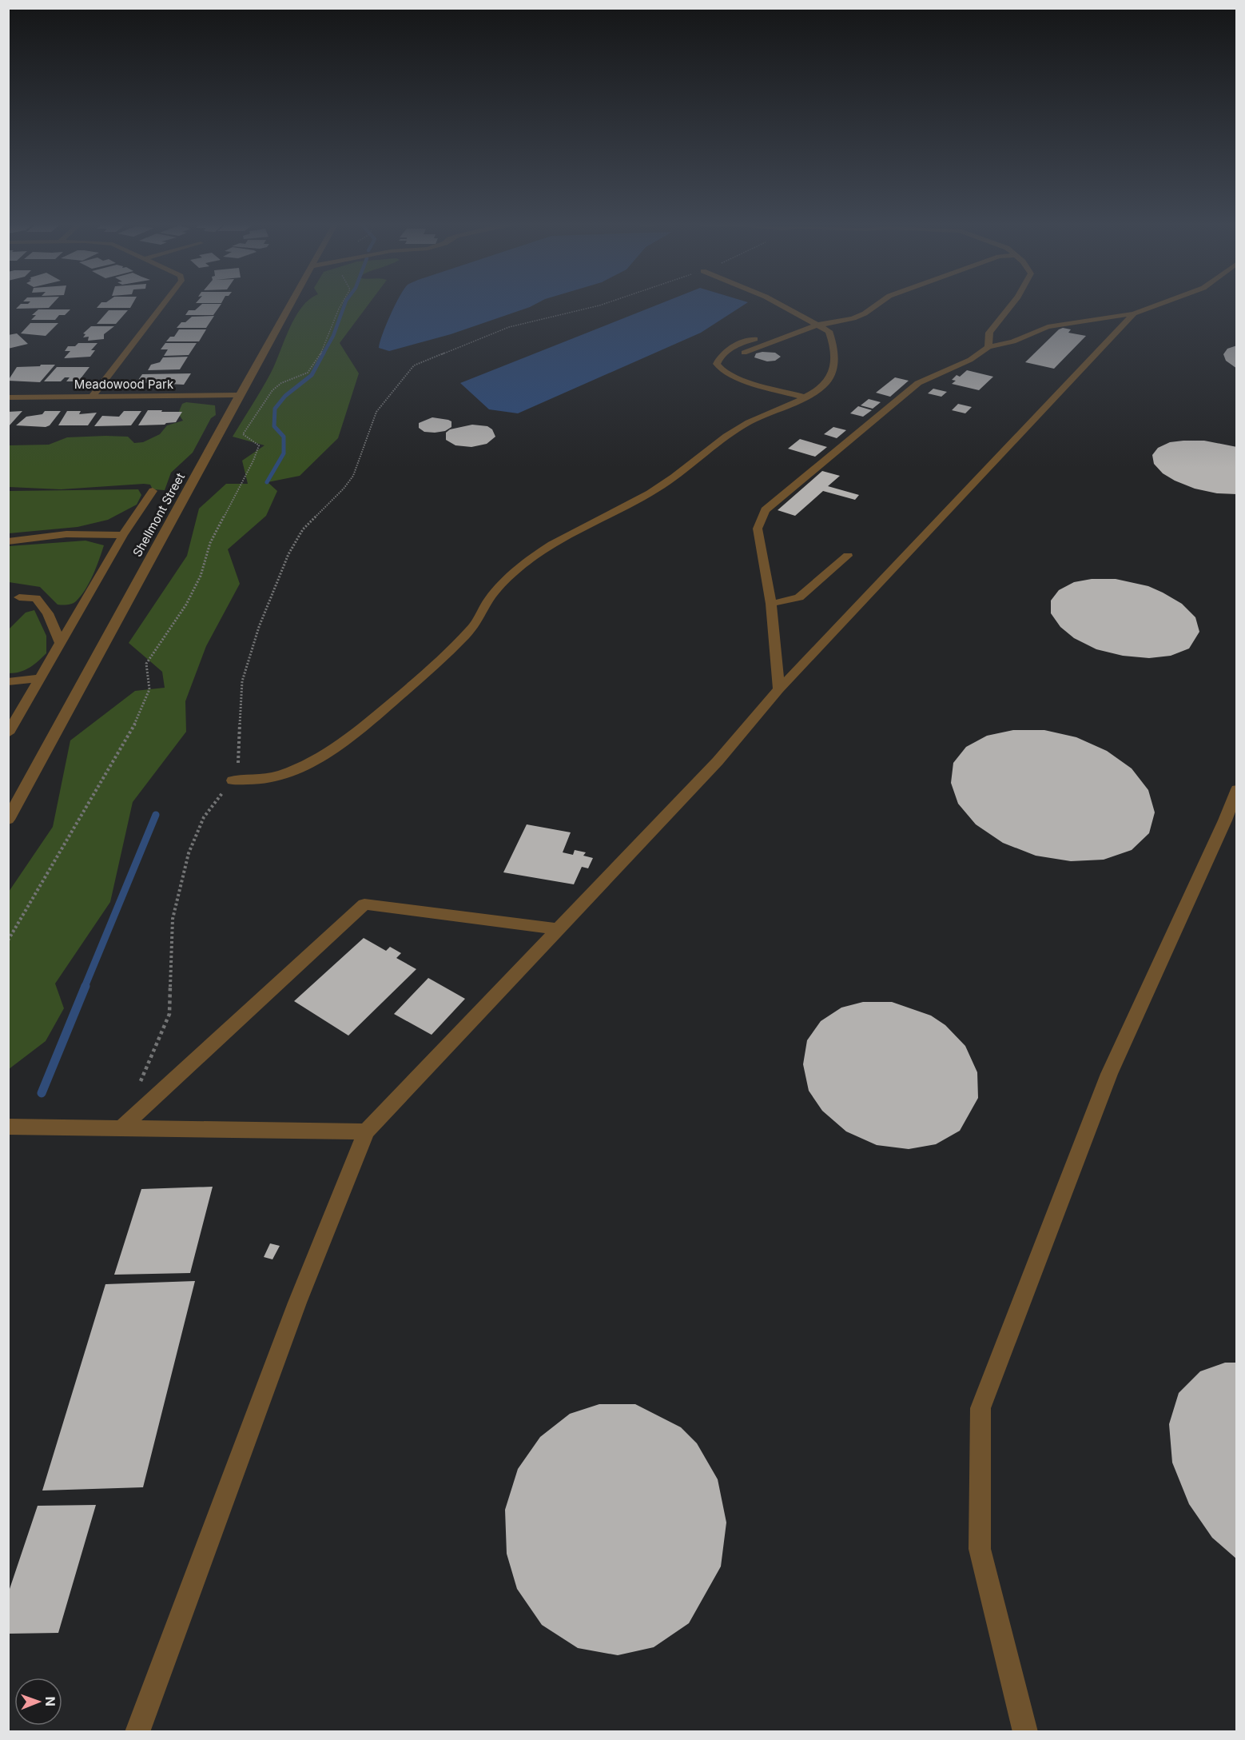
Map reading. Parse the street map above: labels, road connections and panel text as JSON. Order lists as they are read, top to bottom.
{
  "streets": {
    "street": ["Meadowood Park", "Shellmont Street"]
  },
  "crossings": [
    ["Meadowood Park", "Shellmont Street"]
  ],
  "north": "right"
}
